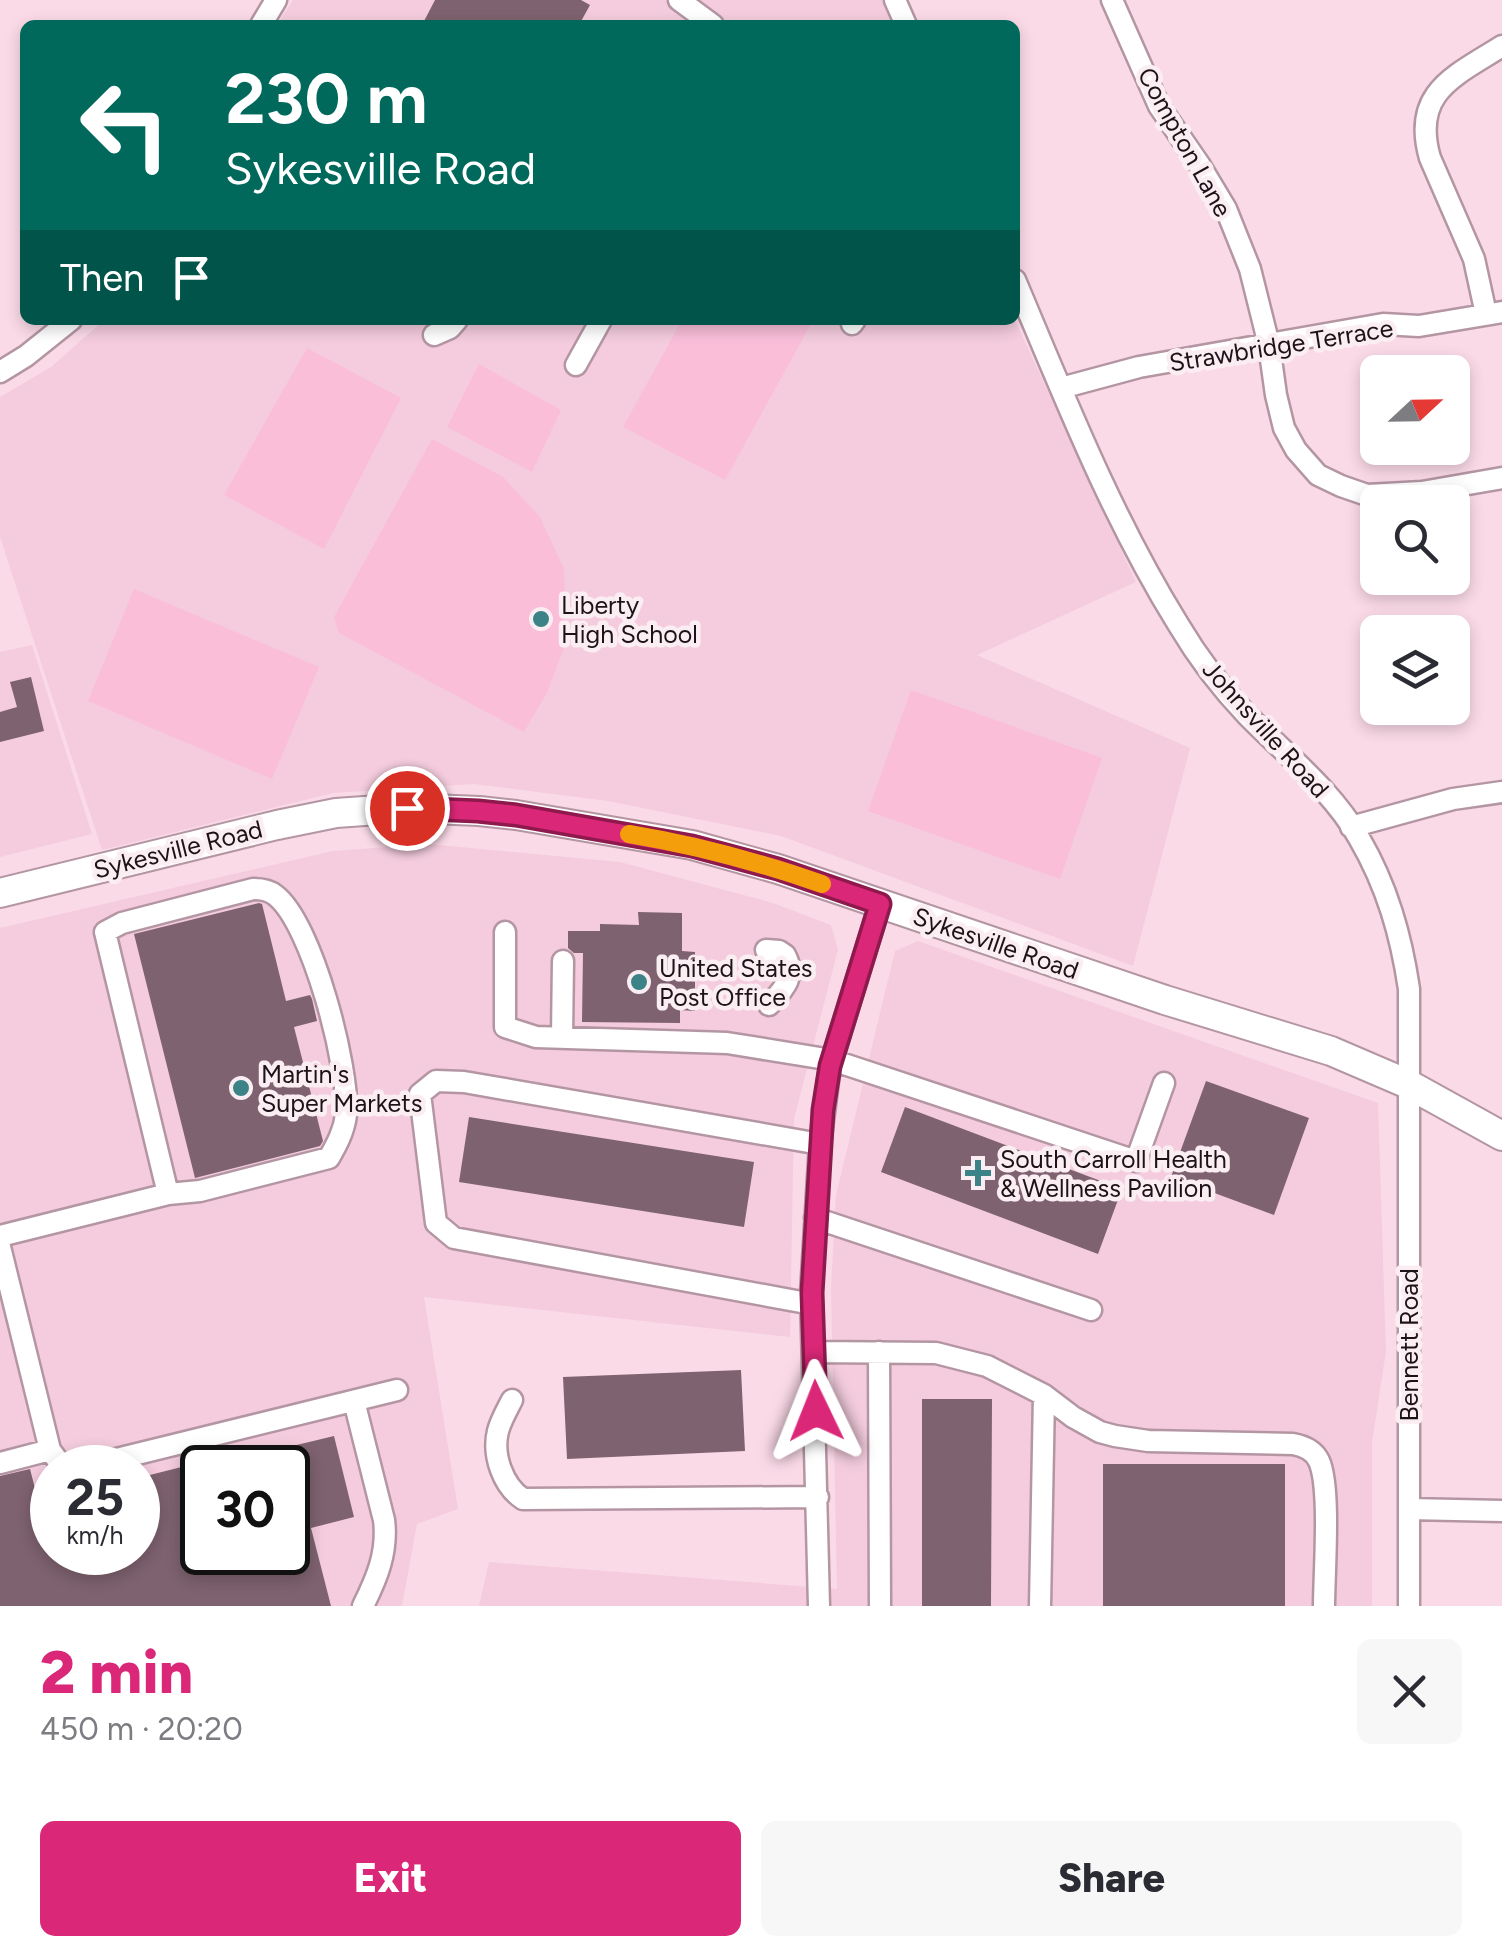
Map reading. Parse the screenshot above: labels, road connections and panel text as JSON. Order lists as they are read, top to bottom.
{
  "streets": {
    "main road": ["Sykesville Road"],
    "street": [
      "Compton Lane",
      "Strawbridge Terrace",
      "Johnsville Road",
      "Bennett Road"
    ]
  },
  "crossings": [
    ["Compton Lane", "Strawbridge Terrace"],
    ["Strawbridge Terrace", "Johnsville Road"],
    ["Johnsville Road", "Sykesville Road"],
    ["Johnsville Road", "Bennett Road"],
    ["Sykesville Road", "Bennett Road"]
  ],
  "places": {
    "other": ["Liberty High School", "United States Post Office", "Martin's Super Markets"],
    "health": ["South Carroll Health & Wellness Pavilion"]
  },
  "north": "right",
  "page": {
    "turn": ["230 m", "Sykesville Road"],
    "then": "Then",
    "speed": "25 km/h",
    "limit": "30",
    "heading": ["2 min", "450 m · 20:20"],
    "buttons": ["Exit", "Share"]
  }
}
